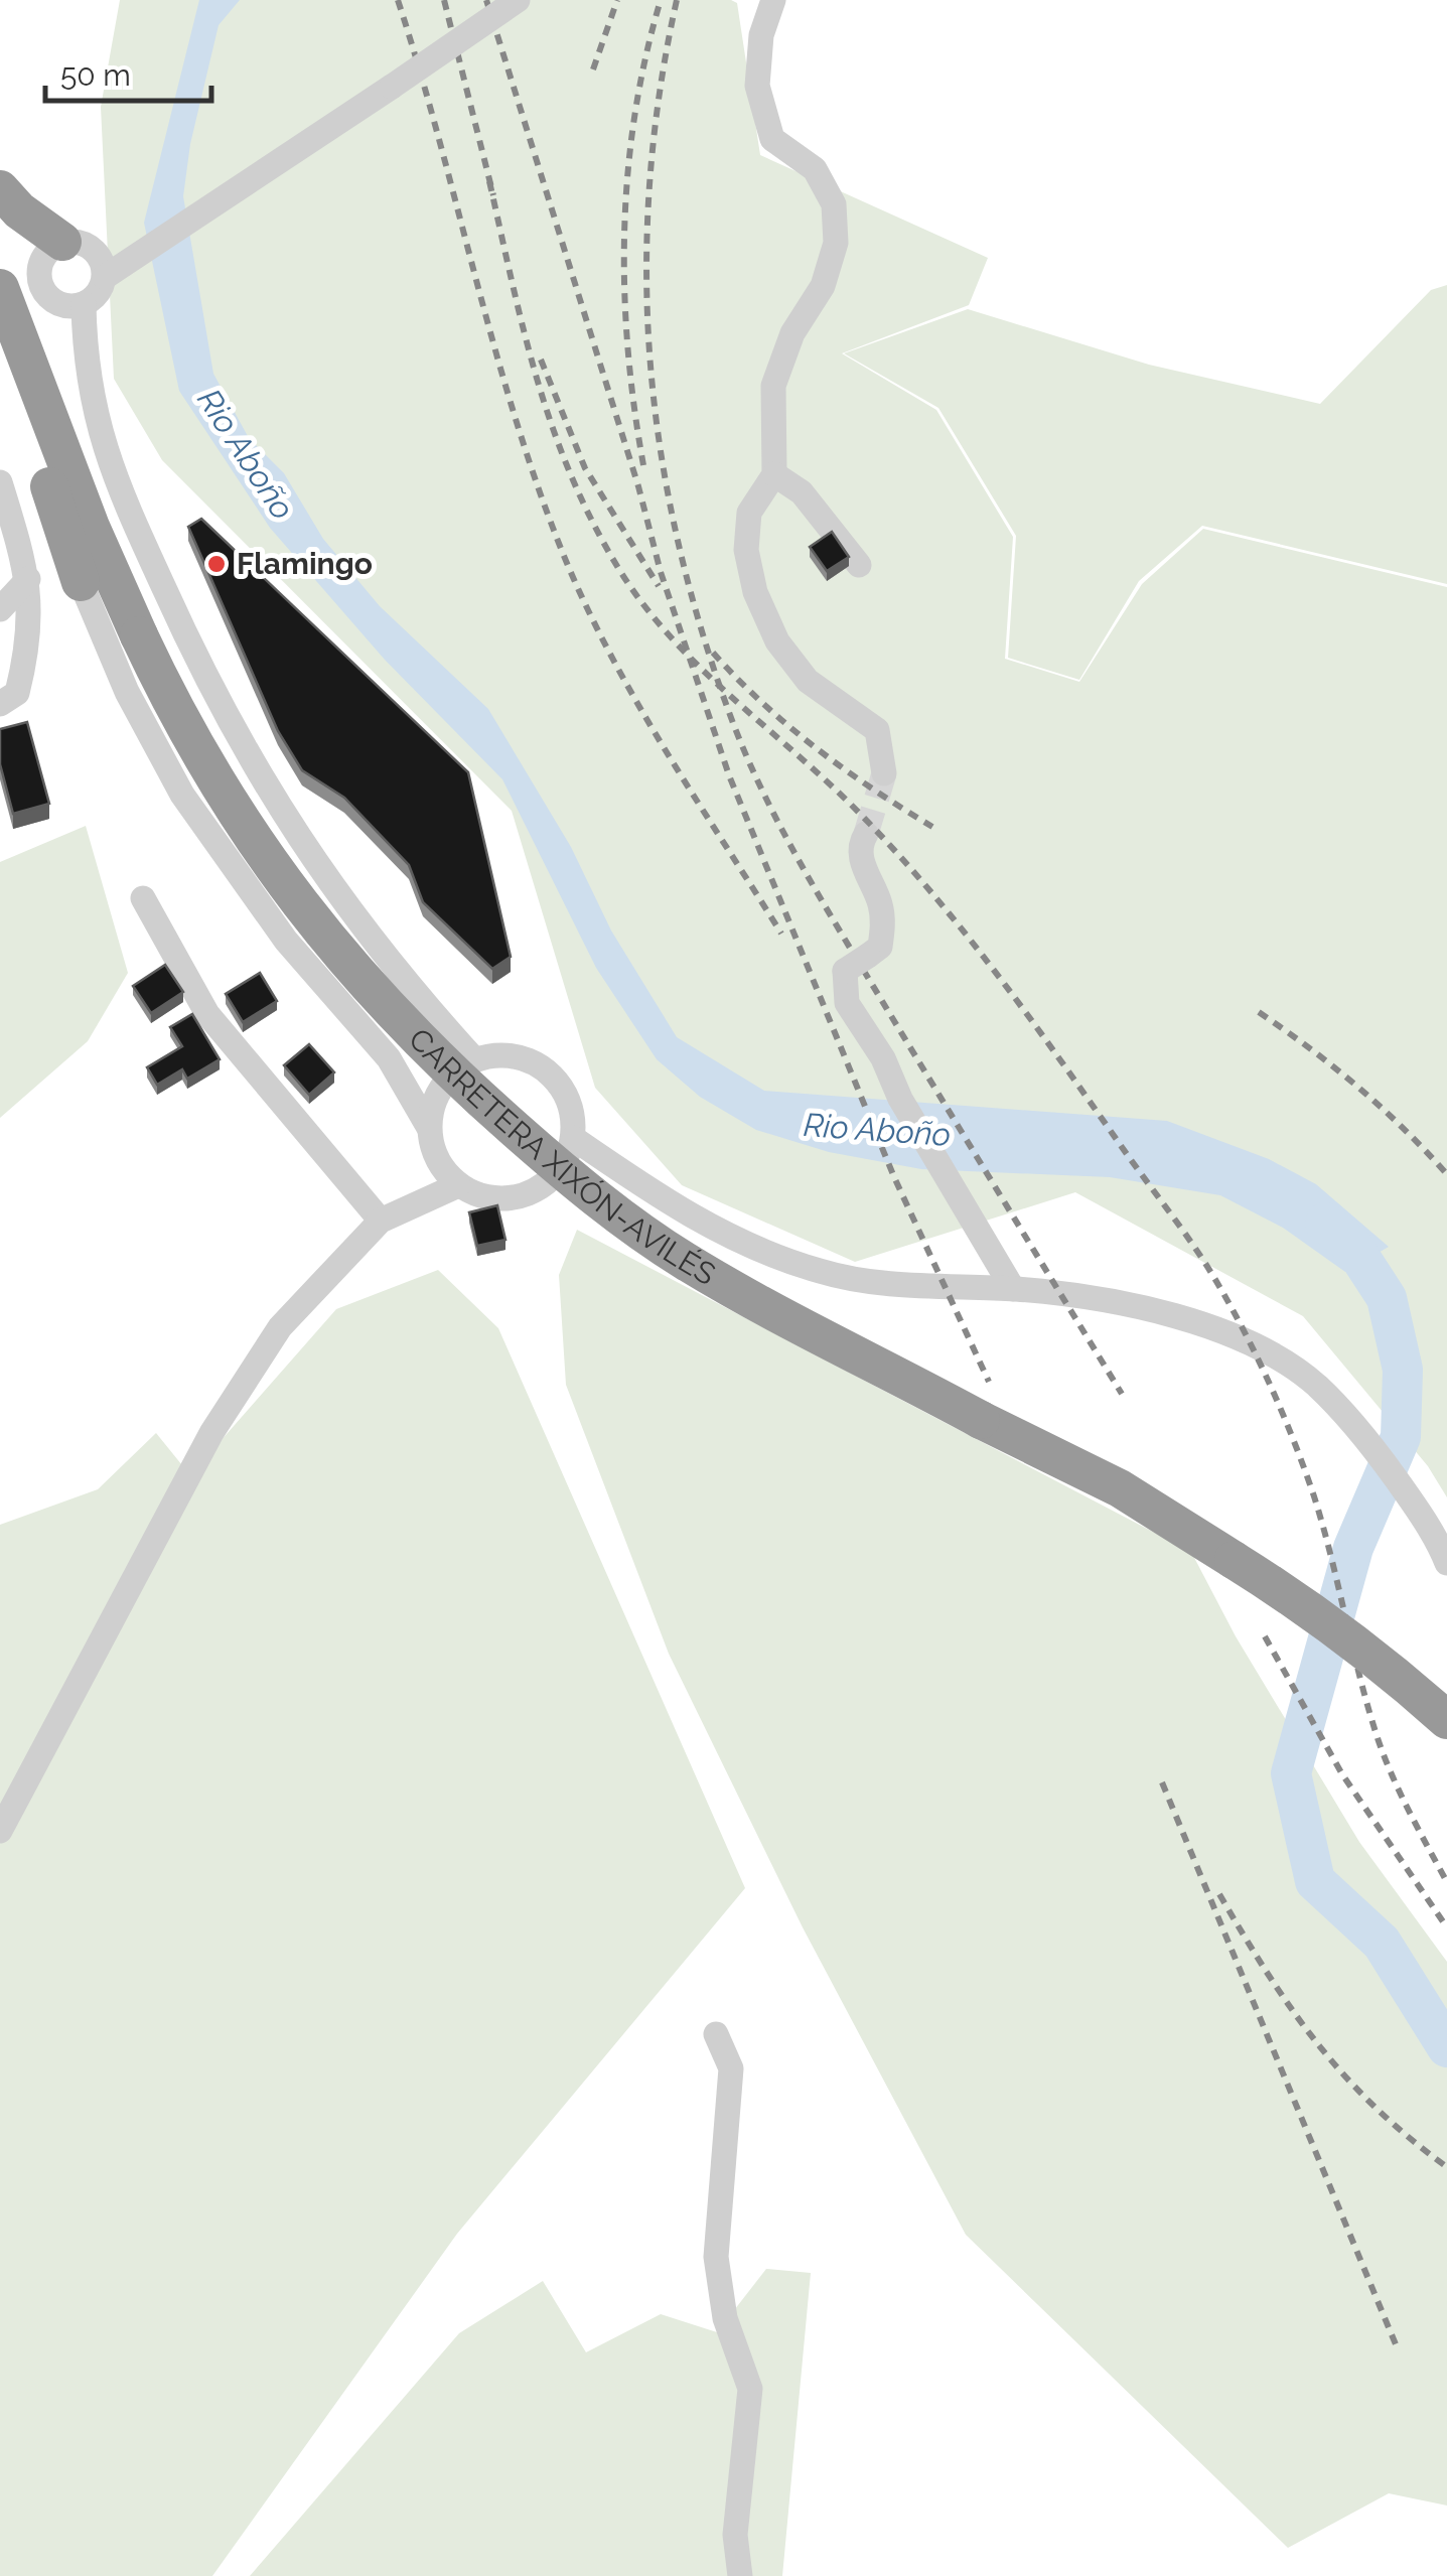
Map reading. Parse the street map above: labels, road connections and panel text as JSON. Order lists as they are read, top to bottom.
{
  "streets": {
    "highway": ["CARRETERA XIXÓN-AVILÉS"]
  },
  "water": ["Rio Aboño"],
  "places": ["Flamingo"],
  "scale_bar": "50 m"
}
